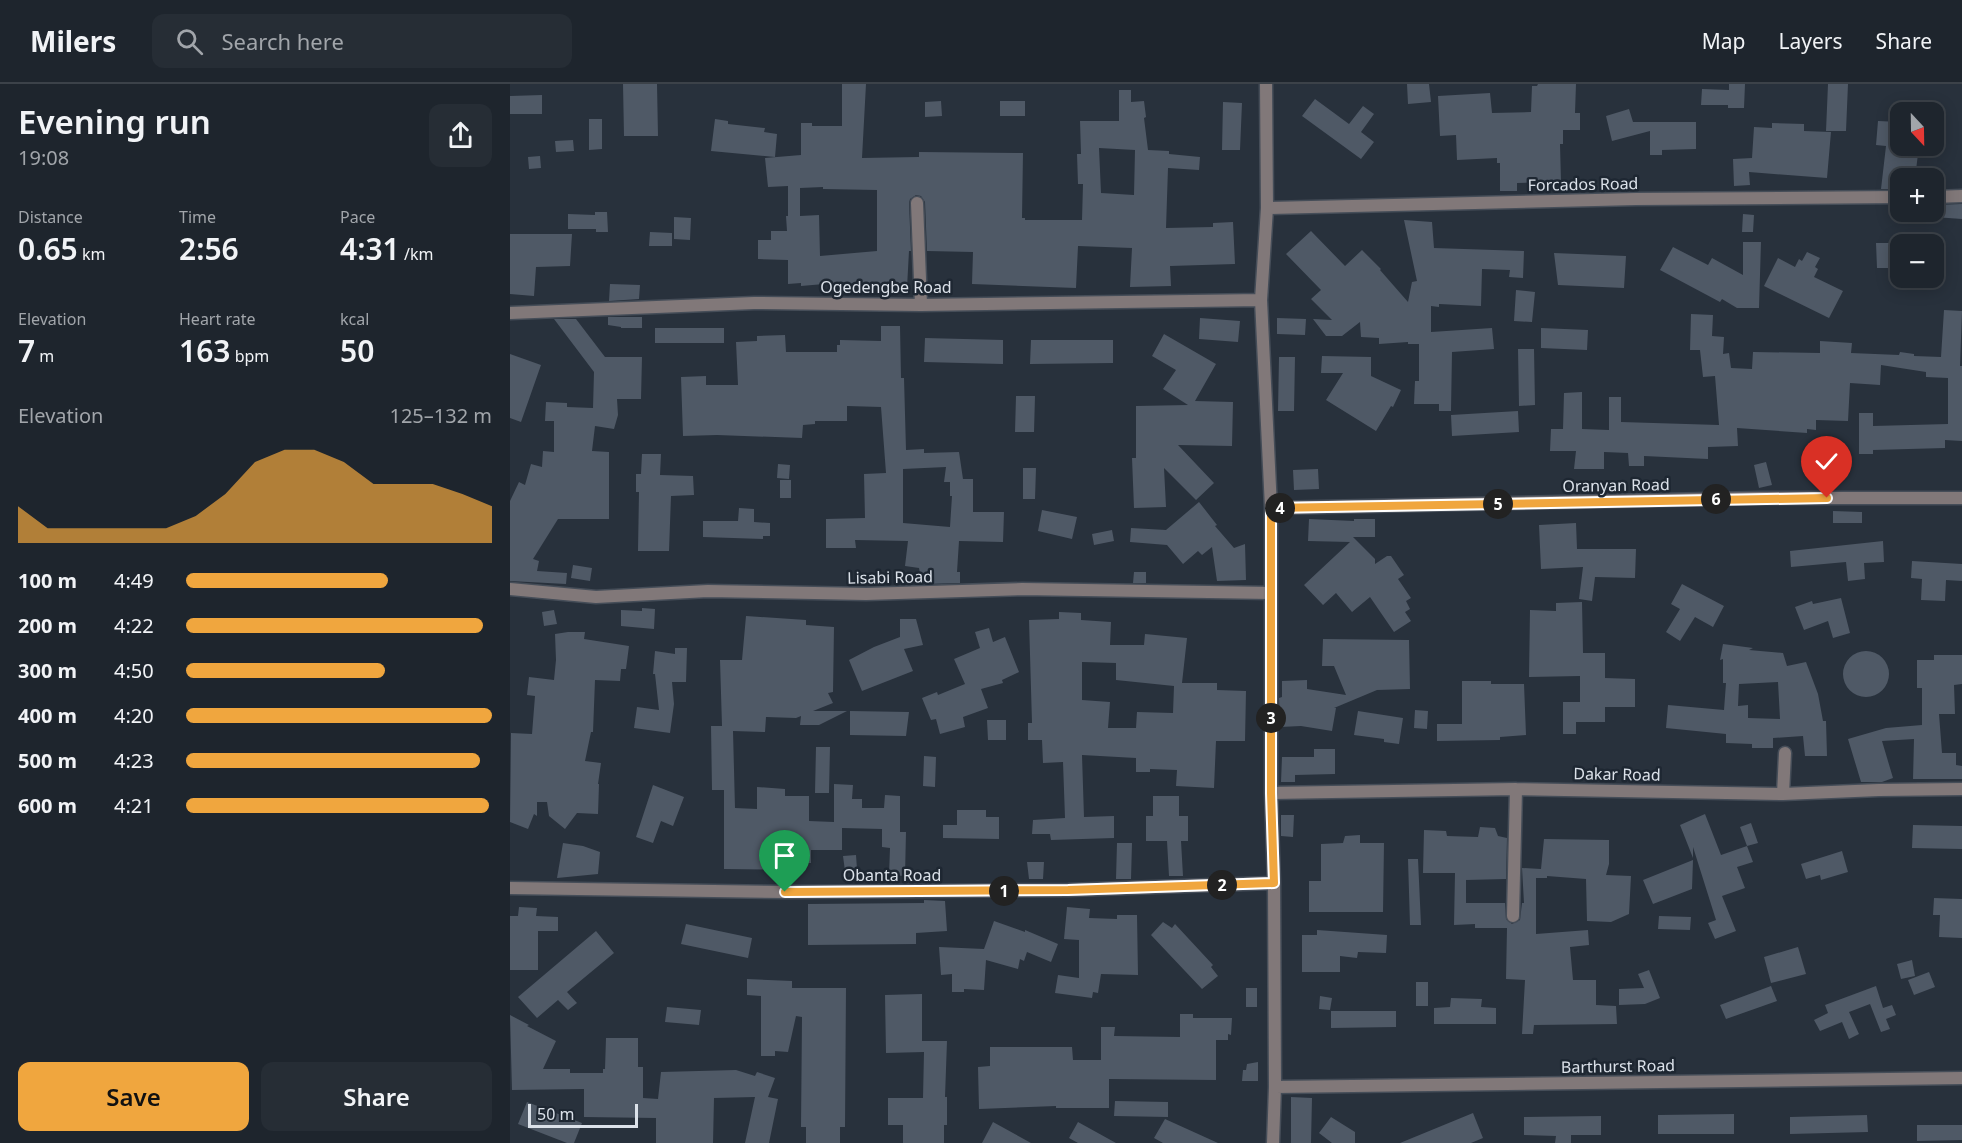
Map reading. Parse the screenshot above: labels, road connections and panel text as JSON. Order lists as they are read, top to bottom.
{
  "streets": {
    "street": [
      "Forcados Road",
      "Ogedengbe Road",
      "Oranyan Road",
      "Lisabi Road",
      "Dakar Road",
      "Obanta Road",
      "Barthurst Road"
    ]
  },
  "scale_bar": "50 m",
  "north": "bottom",
  "page": {
    "header": "Milers",
    "search": "Search here",
    "nav": ["Map", "Layers", "Share"],
    "heading": ["Evening run", "19:08"],
    "map_buttons": ["+", "−"],
    "stats": [
      ["Distance", "0.65 km"],
      ["Time", "2:56"],
      ["Pace", "4:31 /km"],
      ["Elevation", "7 m"],
      ["Heart rate", "163 bpm"],
      ["kcal", "50"]
    ],
    "chart": ["Elevation", "125–132 m"],
    "pins": [
      "6",
      "5",
      "4",
      "3",
      "2",
      "1"
    ],
    "list": [
      {
        "name": "100 m",
        "note": "4:49"
      },
      {
        "name": "200 m",
        "note": "4:22"
      },
      {
        "name": "300 m",
        "note": "4:50"
      },
      {
        "name": "400 m",
        "note": "4:20"
      },
      {
        "name": "500 m",
        "note": "4:23"
      },
      {
        "name": "600 m",
        "note": "4:21"
      }
    ],
    "buttons": ["Save", "Share"],
    "scale": "50 m"
  }
}
